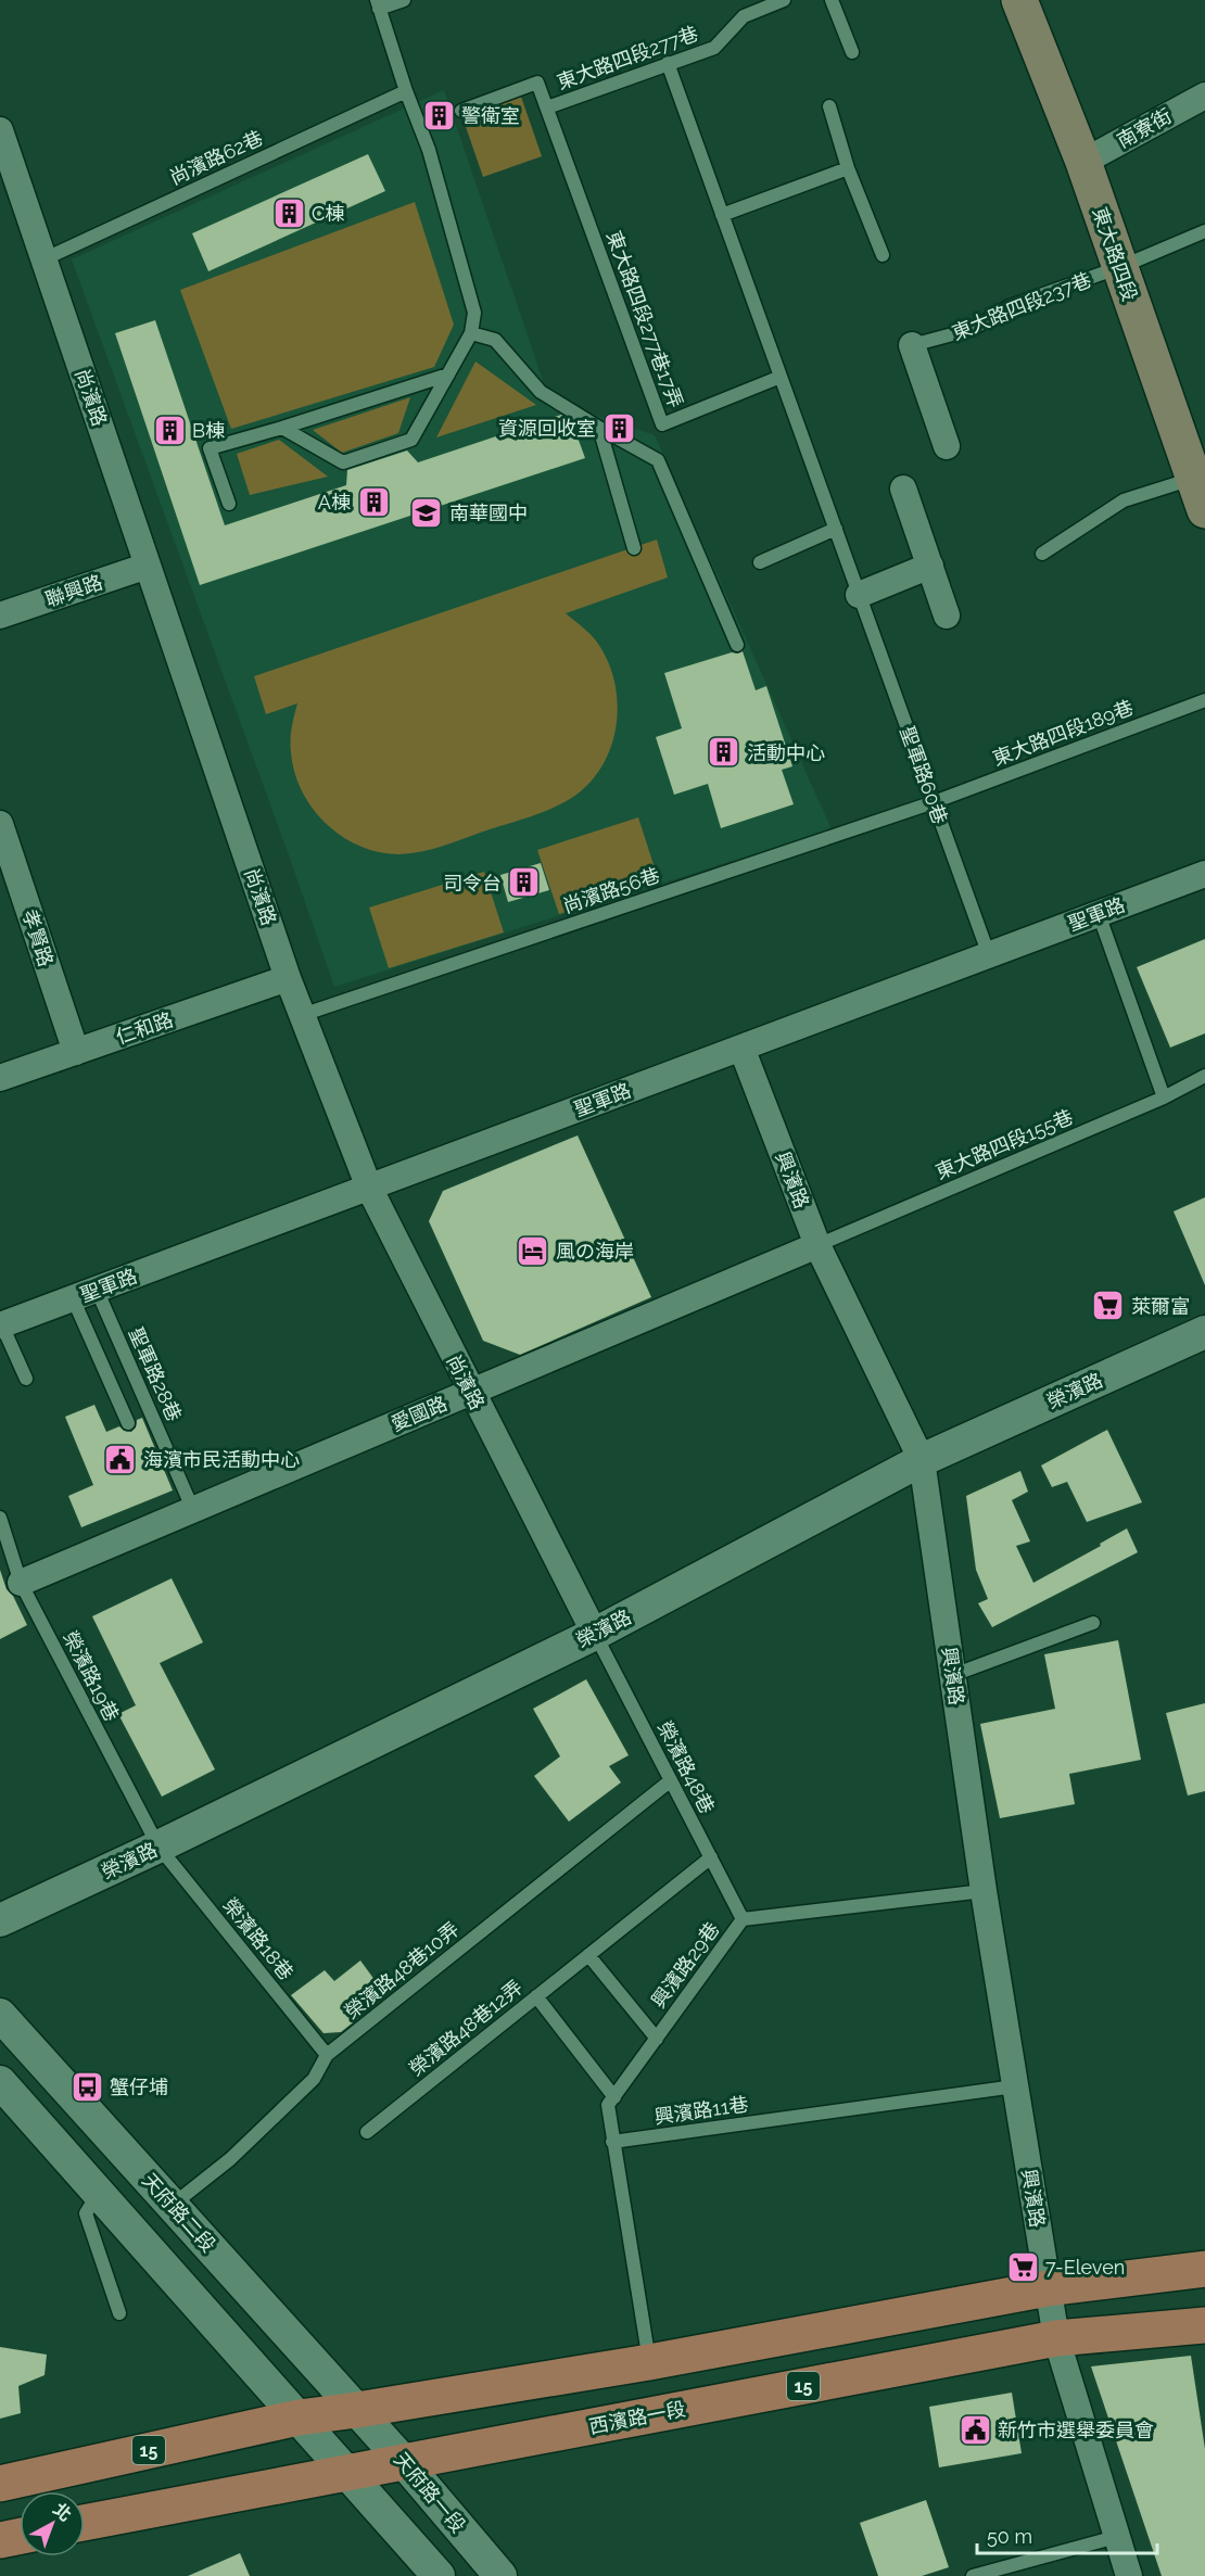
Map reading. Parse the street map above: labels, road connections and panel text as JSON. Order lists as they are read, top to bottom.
{
  "streets": {
    "main road": ["東大路四段", "15", "西濱路一段"],
    "street": [
      "南寮街",
      "東大路四段237巷",
      "尚濱路",
      "聯興路",
      "聖軍路",
      "孝賢路",
      "仁和路",
      "興濱路",
      "榮濱路",
      "愛國路",
      "天府路二段",
      "天府路一段"
    ],
    "lane": [
      "東大路四段277巷",
      "尚濱路62巷",
      "東大路四段277巷17弄",
      "東大路四段189巷",
      "聖軍路60巷",
      "尚濱路56巷",
      "東大路四段155巷",
      "聖軍路28巷",
      "榮濱路19巷",
      "榮濱路48巷",
      "榮濱路18巷",
      "興濱路29巷",
      "榮濱路48巷10弄",
      "榮濱路48巷12弄",
      "興濱路11巷"
    ]
  },
  "crossings": [
    ["東大路四段277巷", "東大路四段277巷17弄"],
    ["東大路四段277巷", "聖軍路60巷"],
    ["南寮街", "東大路四段"],
    ["尚濱路62巷", "尚濱路"],
    ["東大路四段", "東大路四段237巷"],
    ["東大路四段277巷17弄", "聖軍路60巷"],
    ["尚濱路", "聯興路"],
    ["尚濱路", "尚濱路56巷"],
    ["尚濱路", "聖軍路"],
    ["尚濱路", "仁和路"],
    ["尚濱路", "榮濱路"],
    ["尚濱路", "愛國路"],
    ["尚濱路", "榮濱路48巷"],
    ["東大路四段189巷", "聖軍路60巷"],
    ["東大路四段189巷", "尚濱路56巷"],
    ["聖軍路60巷", "尚濱路56巷"],
    ["聖軍路60巷", "聖軍路"],
    ["聖軍路", "興濱路"],
    ["聖軍路", "聖軍路28巷"],
    ["孝賢路", "仁和路"],
    ["東大路四段155巷", "興濱路"],
    ["東大路四段155巷", "愛國路"],
    ["興濱路", "榮濱路"],
    ["興濱路", "愛國路"],
    ["興濱路", "興濱路29巷"],
    ["興濱路", "興濱路11巷"],
    ["興濱路", "15"],
    ["興濱路", "西濱路一段"],
    ["聖軍路28巷", "愛國路"],
    ["榮濱路", "榮濱路19巷"],
    ["榮濱路", "榮濱路48巷"],
    ["榮濱路", "榮濱路18巷"],
    ["愛國路", "榮濱路19巷"],
    ["榮濱路19巷", "榮濱路18巷"],
    ["榮濱路48巷", "興濱路29巷"],
    ["榮濱路48巷", "榮濱路48巷10弄"],
    ["榮濱路48巷", "榮濱路48巷12弄"],
    ["榮濱路18巷", "榮濱路48巷10弄"],
    ["興濱路29巷", "興濱路11巷"],
    ["榮濱路48巷10弄", "天府路二段"],
    ["天府路二段", "15"],
    ["天府路二段", "天府路一段"],
    ["15", "天府路一段"],
    ["西濱路一段", "天府路一段"]
  ],
  "places": {
    "building": [
      "警衛室",
      "C棟",
      "資源回收室",
      "B棟",
      "A棟",
      "活動中心",
      "司令台"
    ],
    "school or university": ["南華國中"],
    "hotel": ["風の海岸"],
    "supermarket": ["萊爾富", "7-Eleven"],
    "public building": ["海濱市民活動中心", "新竹市選舉委員會"],
    "bus stop": ["蟹仔埔"]
  },
  "scale_bar": "50 m",
  "north": "top right"
}
